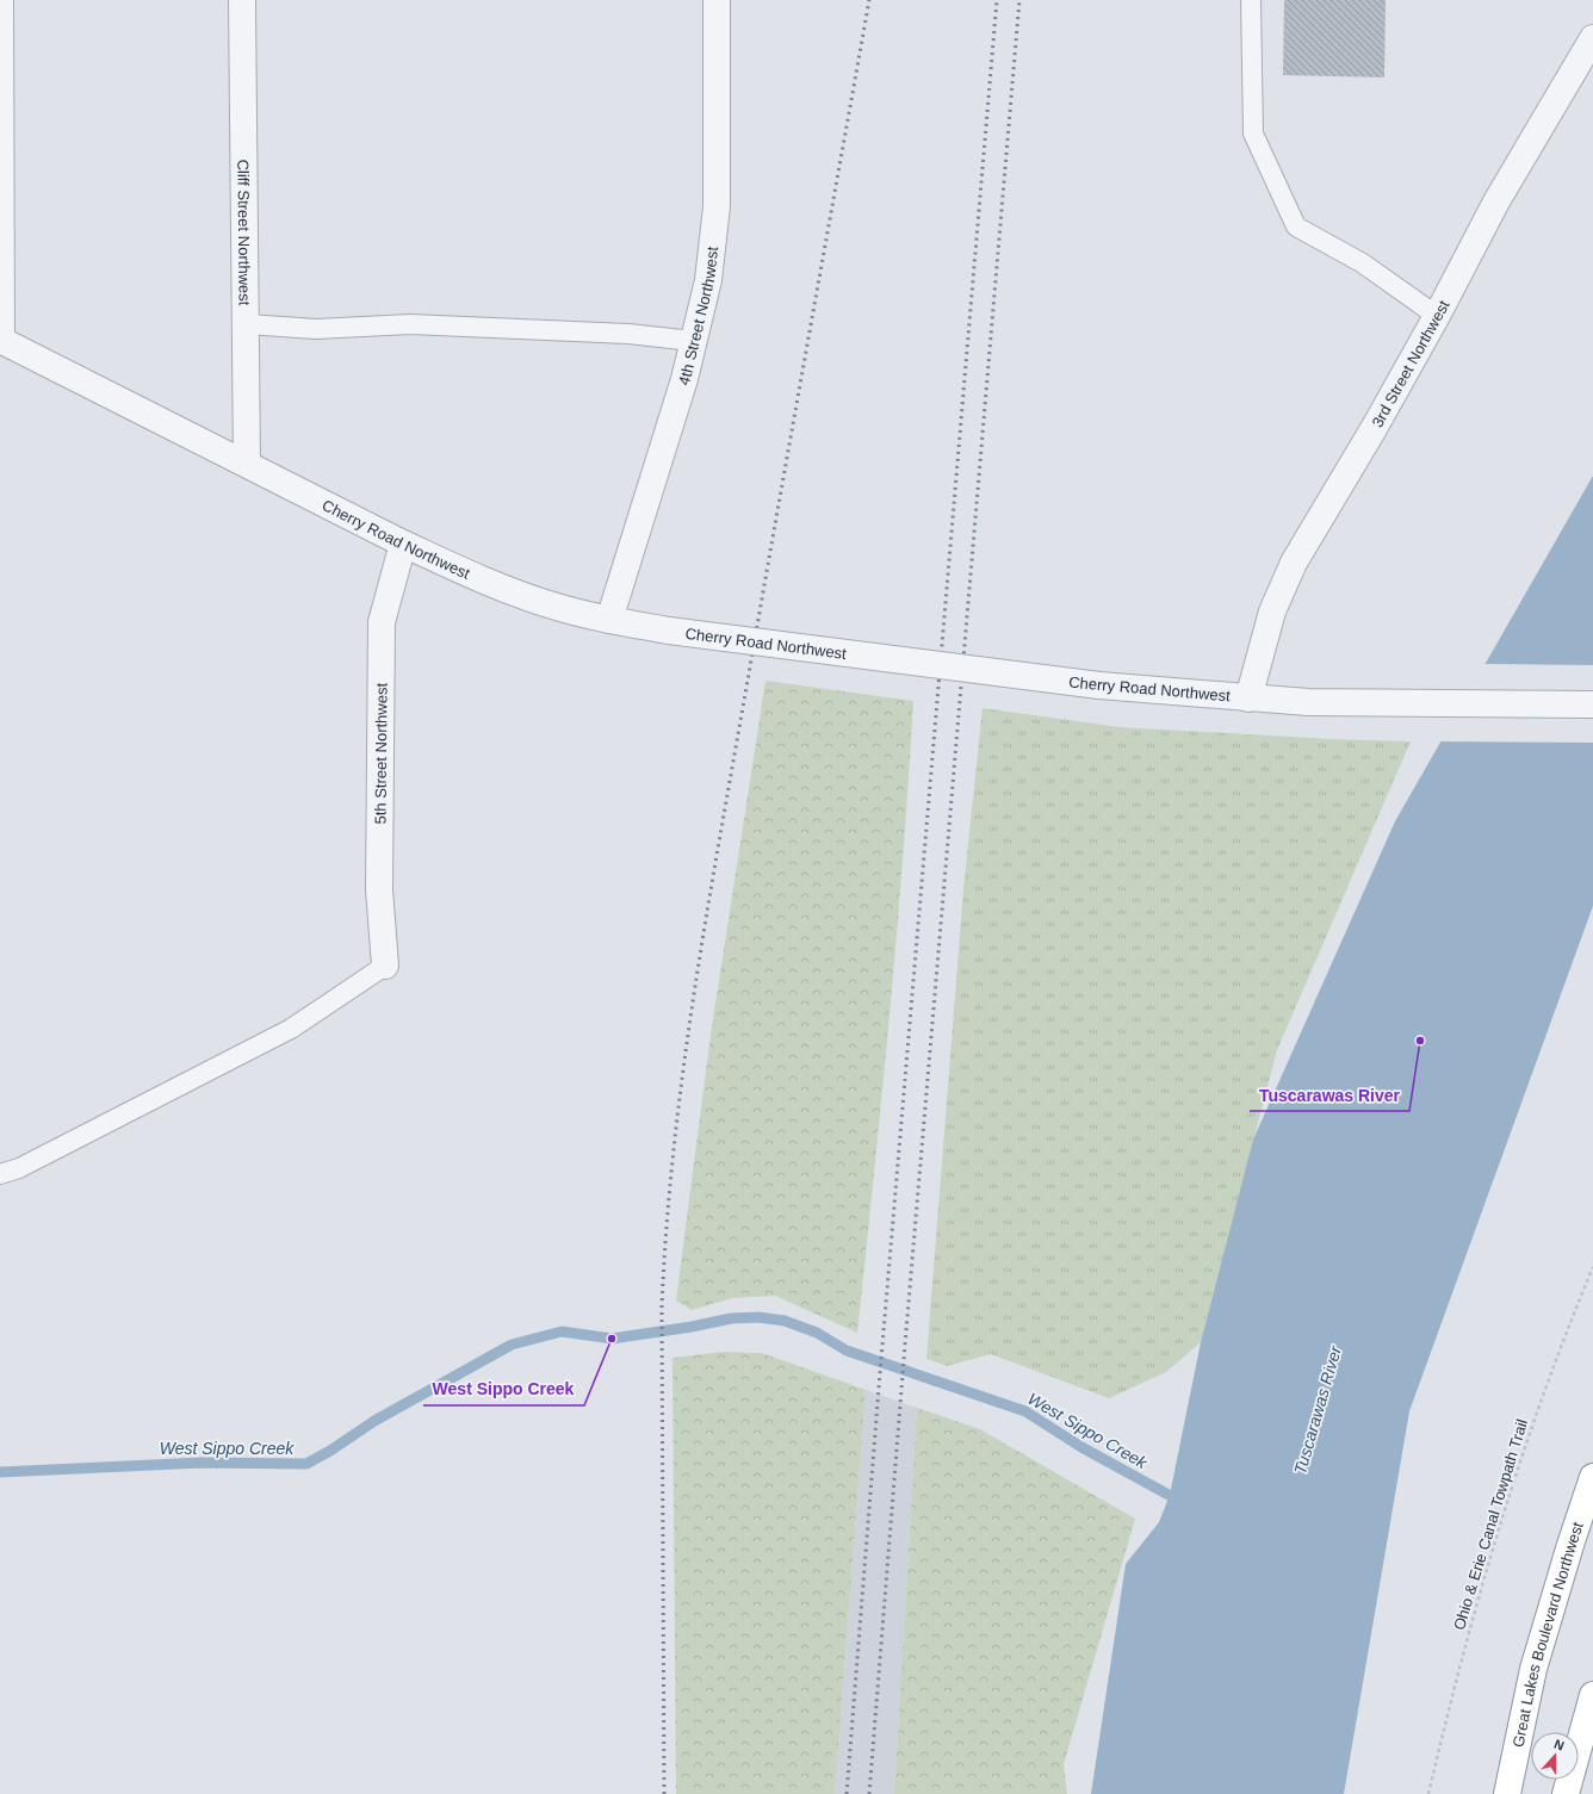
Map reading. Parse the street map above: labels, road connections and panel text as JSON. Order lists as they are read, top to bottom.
{
  "streets": {
    "highway": ["Great Lakes Boulevard Northwest"],
    "street": [
      "Cliff Street Northwest",
      "4th Street Northwest",
      "3rd Street Northwest",
      "Cherry Road Northwest",
      "5th Street Northwest"
    ],
    "path": ["Ohio & Erie Canal Towpath Trail"]
  },
  "crossings": [
    ["Cliff Street Northwest", "Cherry Road Northwest"],
    ["4th Street Northwest", "Cherry Road Northwest"],
    ["3rd Street Northwest", "Cherry Road Northwest"],
    ["Cherry Road Northwest", "5th Street Northwest"]
  ],
  "water": ["Tuscarawas River", "West Sippo Creek"],
  "places": ["Tuscarawas River", "West Sippo Creek"],
  "north": "top"
}
